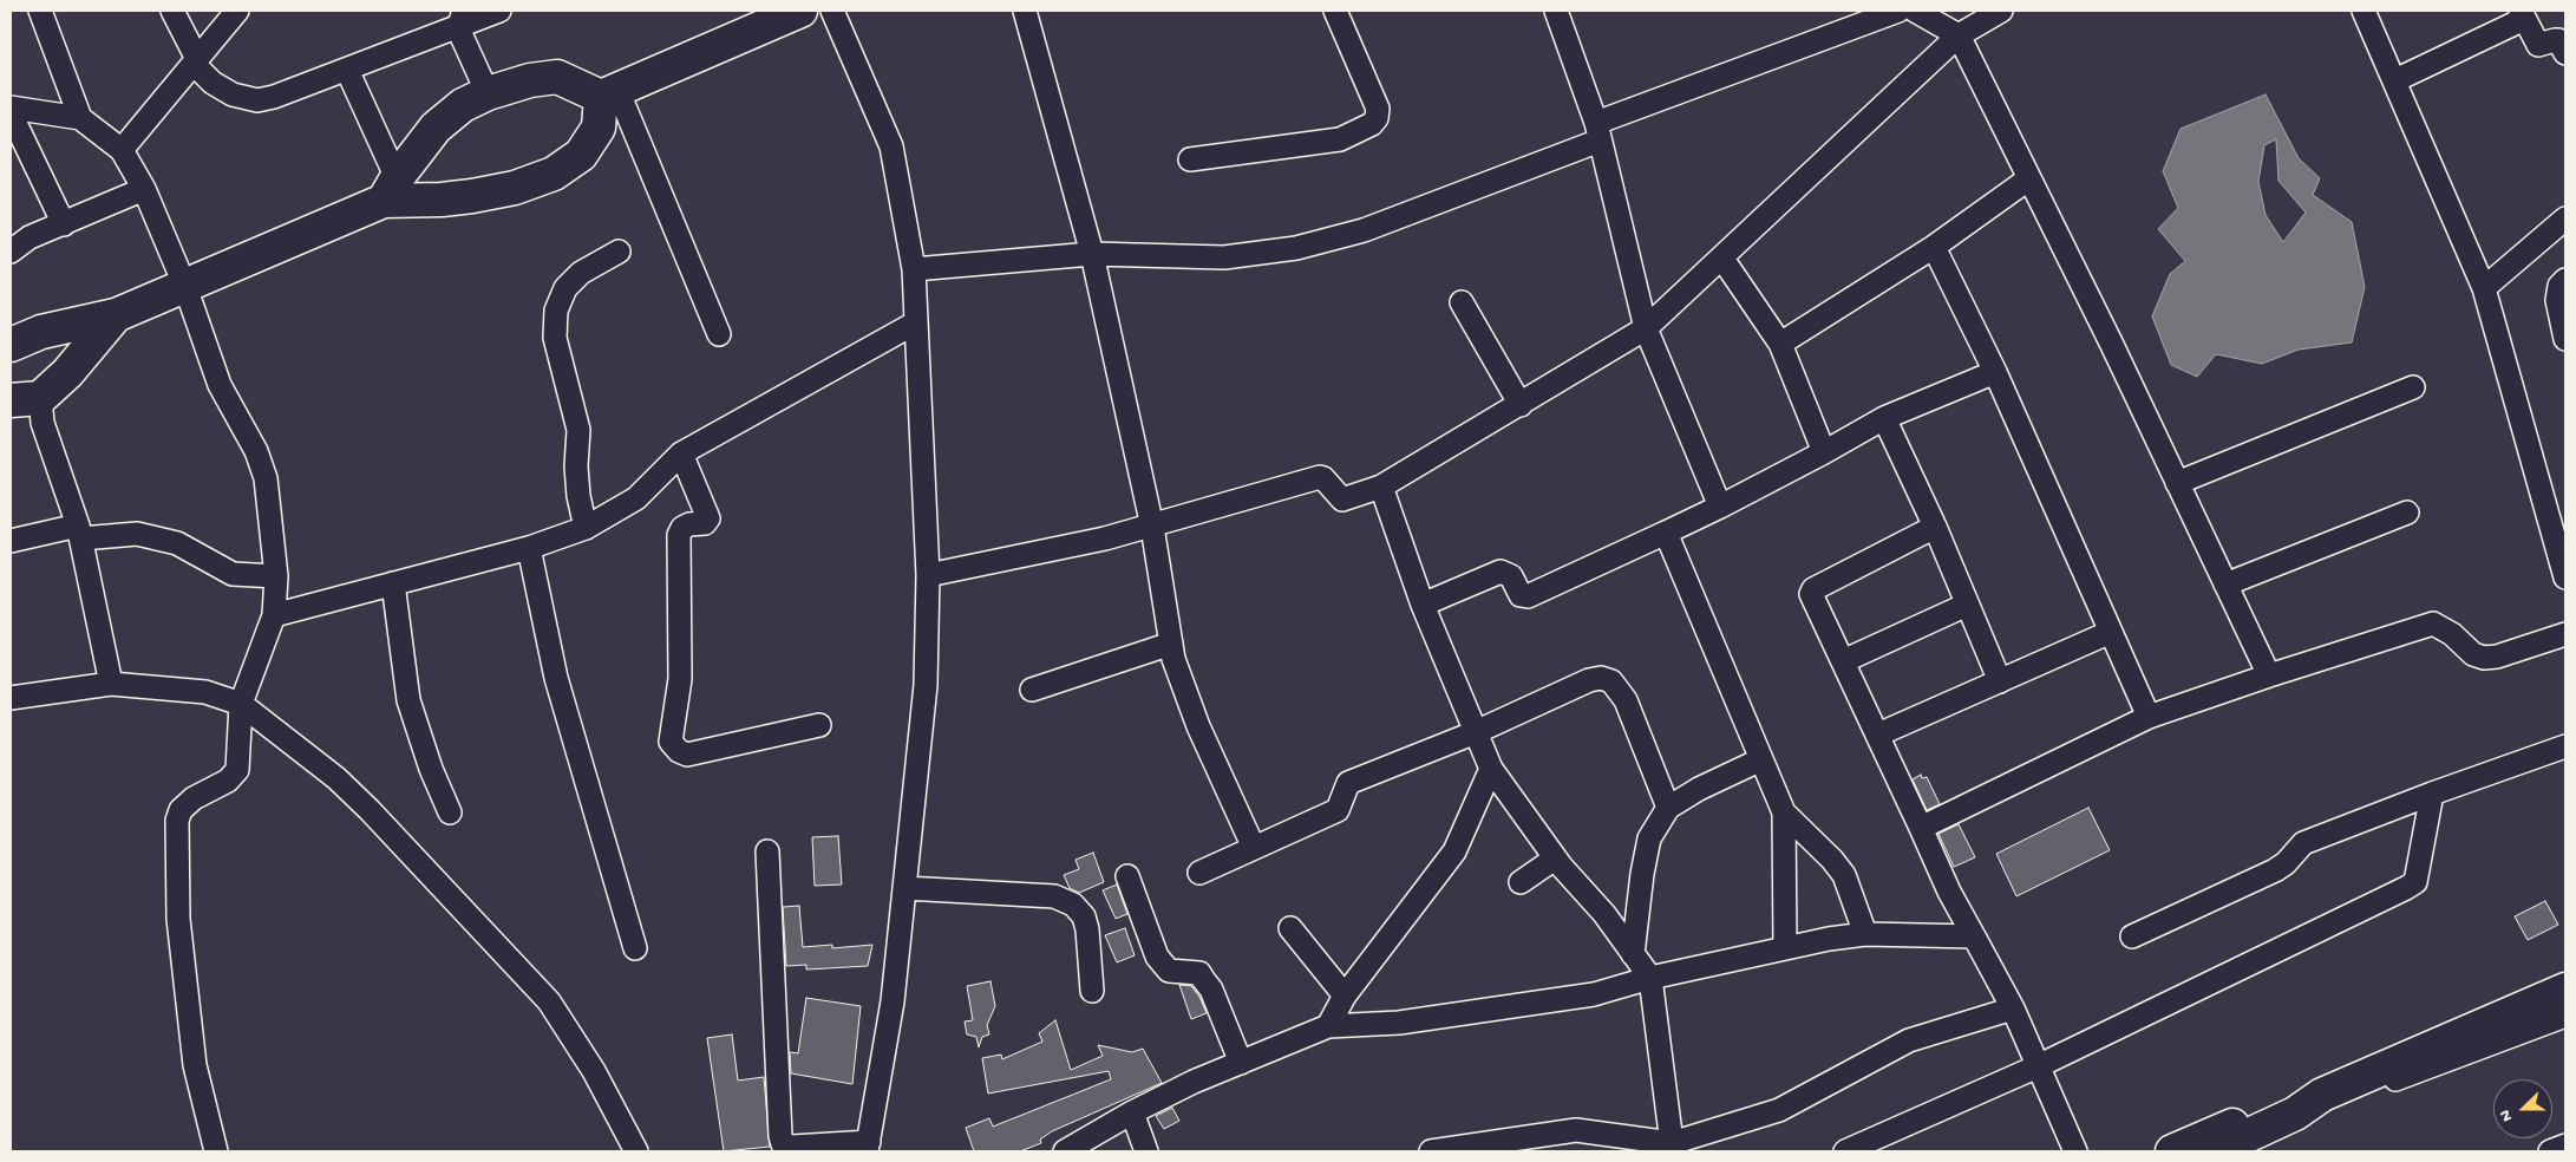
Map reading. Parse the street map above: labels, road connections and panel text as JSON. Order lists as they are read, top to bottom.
{
  "north": "left"
}
